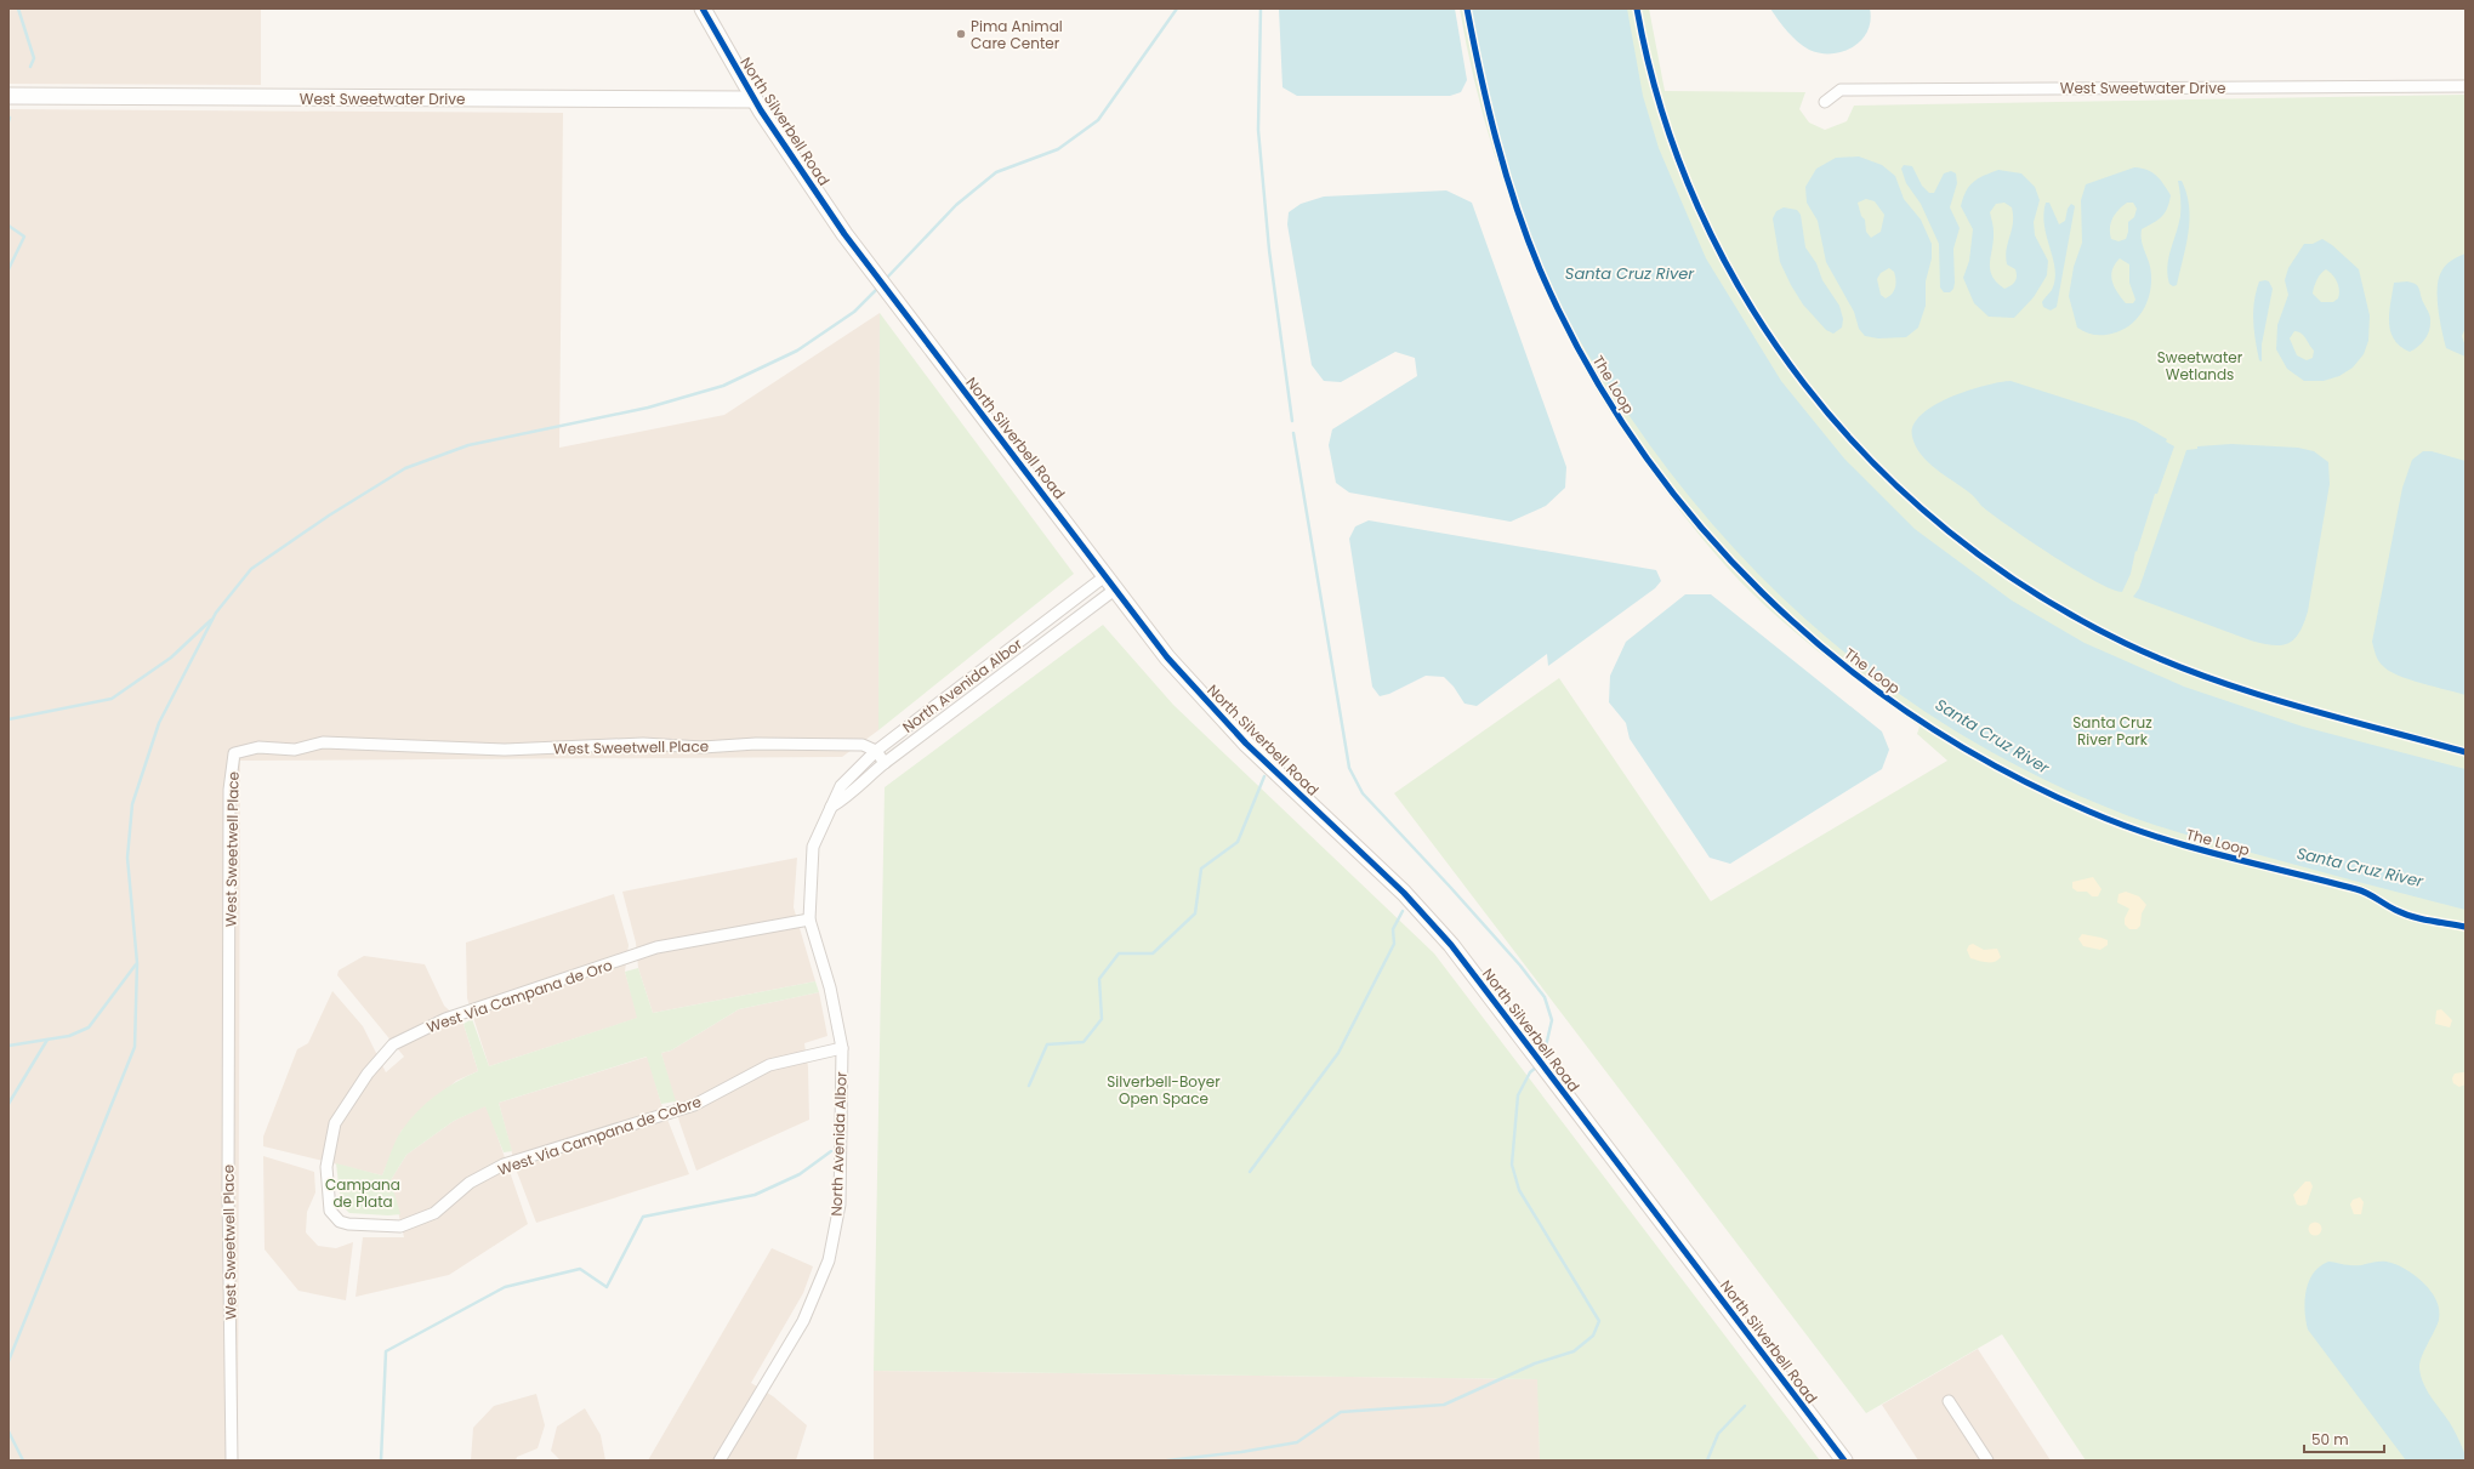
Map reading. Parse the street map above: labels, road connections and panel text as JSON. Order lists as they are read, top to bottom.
{
  "streets": {
    "main road": ["West Sweetwater Drive", "North Silverbell Road"],
    "street": [
      "North Avenida Albor",
      "West Sweetwell Place",
      "West Via Campana de Oro",
      "West Via Campana de Cobre"
    ],
    "cycle path": ["The Loop"]
  },
  "crossings": [
    ["West Sweetwater Drive", "North Silverbell Road"],
    ["North Silverbell Road", "North Avenida Albor"],
    ["North Avenida Albor", "West Sweetwell Place"],
    ["North Avenida Albor", "West Via Campana de Oro"],
    ["North Avenida Albor", "West Via Campana de Cobre"],
    ["West Via Campana de Oro", "West Via Campana de Cobre"]
  ],
  "water": ["Santa Cruz River"],
  "parks": [
    "Sweetwater Wetlands",
    "Santa Cruz River Park",
    "Silverbell-Boyer Open Space",
    "Campana de Plata"
  ],
  "places": ["Pima Animal Care Center"],
  "scale_bar": "50 m"
}
